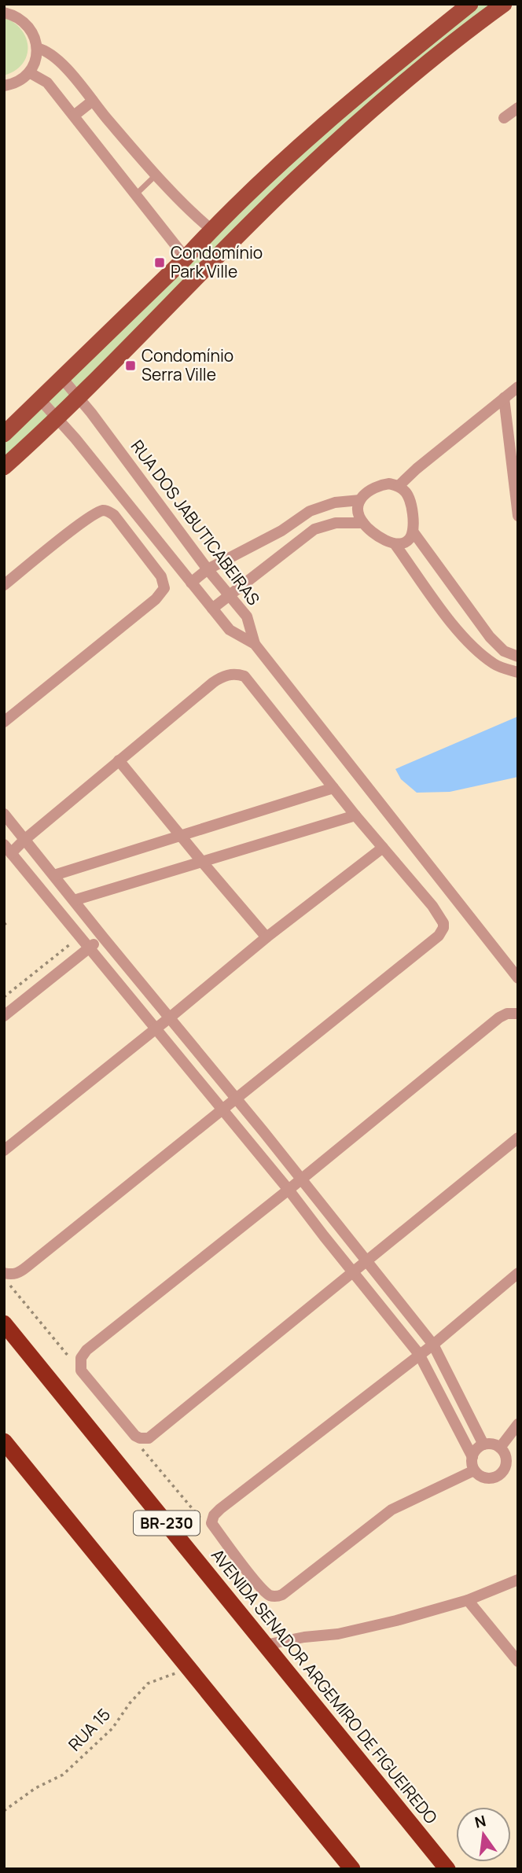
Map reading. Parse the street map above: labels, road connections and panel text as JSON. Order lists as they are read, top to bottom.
{
  "streets": {
    "highway": ["BR-230", "AVENIDA SENADOR ARGEMIRO DE FIGUEIREDO"],
    "street": ["RUA DOS JABUTICABEIRAS"],
    "path": ["RUA 15"]
  },
  "places": {
    "transit": ["Condomínio Park Ville", "Condomínio Serra Ville"]
  },
  "north": "top"
}
